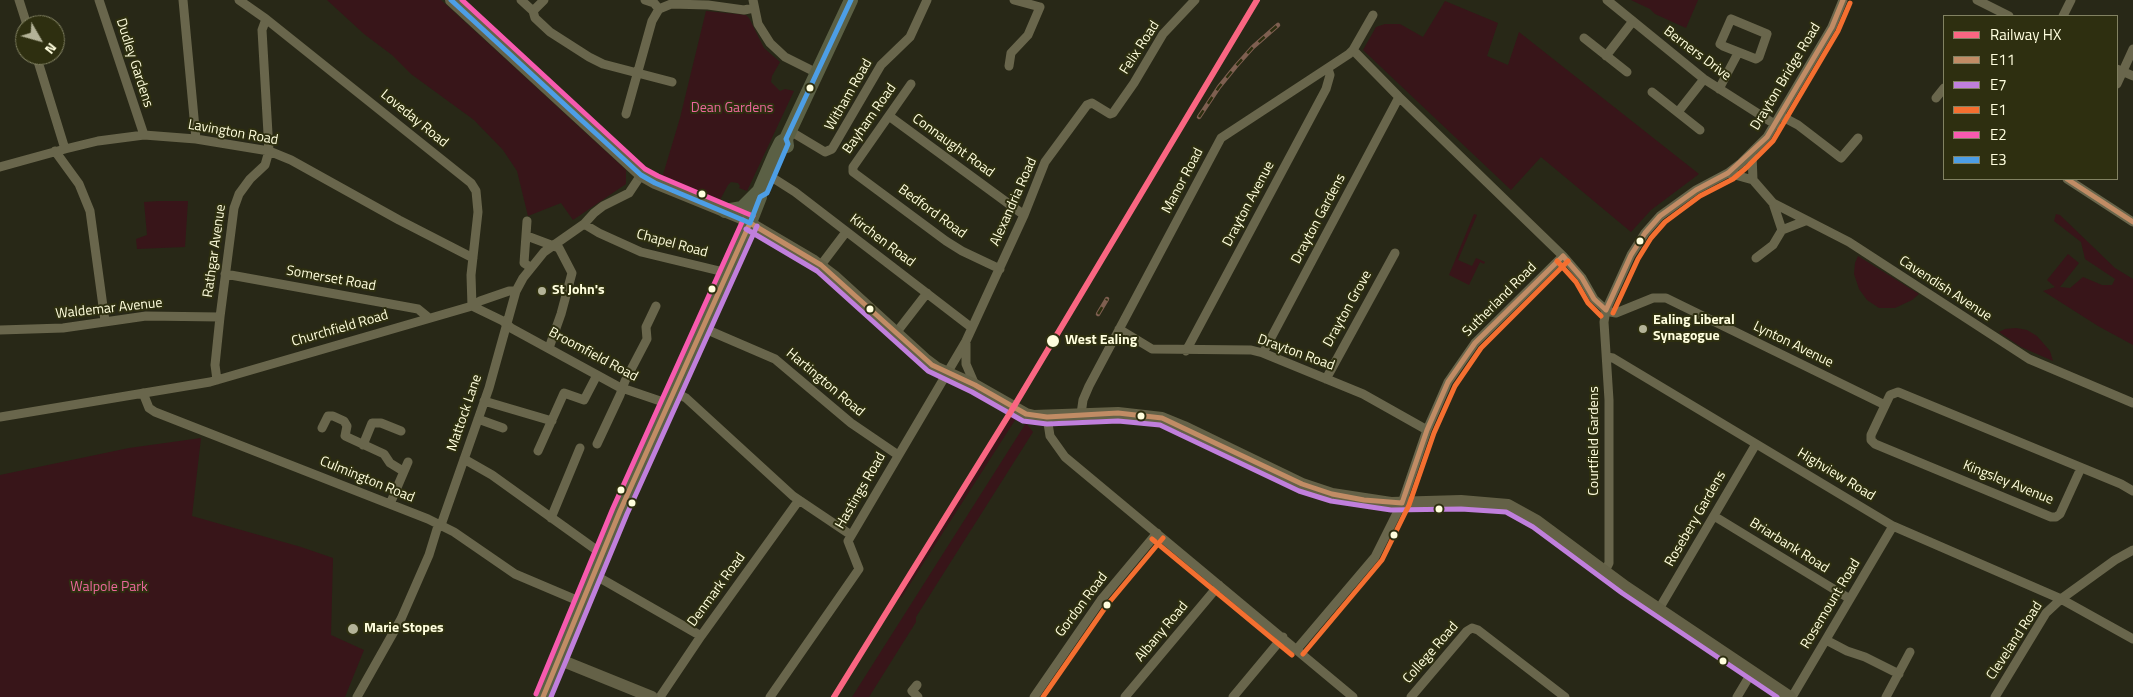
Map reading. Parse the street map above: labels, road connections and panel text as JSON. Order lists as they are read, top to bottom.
{
  "streets": {
    "street": [
      "Felix Road",
      "Berners Drive",
      "Dudley Gardens",
      "Drayton Bridge Road",
      "Witham Road",
      "Loveday Road",
      "Bayham Road",
      "Lavington Road",
      "Connaught Road",
      "Manor Road",
      "Alexandria Road",
      "Drayton Avenue",
      "Bedford Road",
      "Drayton Gardens",
      "Kirchen Road",
      "Chapel Road",
      "Rathgar Avenue",
      "Somerset Road",
      "Cavendish Avenue",
      "Sutherland Road",
      "Waldemar Avenue",
      "Drayton Grove",
      "Churchfield Road",
      "Lynton Avenue",
      "Drayton Road",
      "Broomfield Road",
      "Hartington Road",
      "Mattock Lane",
      "Courtfield Gardens",
      "Highview Road",
      "Culmington Road",
      "Kingsley Avenue",
      "Hastings Road",
      "Rosebery Gardens",
      "Briarbank Road",
      "Denmark Road",
      "Rosemount Road",
      "Gordon Road",
      "Albany Road",
      "Cleveland Road",
      "College Road"
    ]
  },
  "crossings": [
    ["Felix Road", "Alexandria Road"],
    ["Berners Drive", "Drayton Bridge Road"],
    ["Dudley Gardens", "Lavington Road"],
    ["Drayton Bridge Road", "Lynton Avenue"],
    ["Drayton Bridge Road", "Courtfield Gardens"],
    ["Loveday Road", "Lavington Road"],
    ["Loveday Road", "Rathgar Avenue"],
    ["Loveday Road", "Churchfield Road"],
    ["Bayham Road", "Connaught Road"],
    ["Bayham Road", "Bedford Road"],
    ["Lavington Road", "Rathgar Avenue"],
    ["Connaught Road", "Alexandria Road"],
    ["Manor Road", "Drayton Avenue"],
    ["Manor Road", "Drayton Road"],
    ["Alexandria Road", "Bedford Road"],
    ["Alexandria Road", "Kirchen Road"],
    ["Alexandria Road", "Hastings Road"],
    ["Drayton Avenue", "Drayton Road"],
    ["Drayton Gardens", "Drayton Road"],
    ["Chapel Road", "Mattock Lane"],
    ["Rathgar Avenue", "Somerset Road"],
    ["Rathgar Avenue", "Waldemar Avenue"],
    ["Rathgar Avenue", "Churchfield Road"],
    ["Somerset Road", "Churchfield Road"],
    ["Sutherland Road", "Drayton Road"],
    ["Drayton Grove", "Drayton Road"],
    ["Churchfield Road", "Mattock Lane"],
    ["Lynton Avenue", "Courtfield Gardens"],
    ["Lynton Avenue", "Kingsley Avenue"],
    ["Broomfield Road", "Mattock Lane"],
    ["Broomfield Road", "Hastings Road"],
    ["Broomfield Road", "Denmark Road"],
    ["Hartington Road", "Hastings Road"],
    ["Mattock Lane", "Culmington Road"],
    ["Courtfield Gardens", "Highview Road"],
    ["Highview Road", "Rosebery Gardens"],
    ["Highview Road", "Rosemount Road"],
    ["Highview Road", "Cleveland Road"],
    ["Rosebery Gardens", "Briarbank Road"],
    ["Briarbank Road", "Rosemount Road"]
  ],
  "parks": ["Dean Gardens", "Walpole Park"],
  "places": [
    "St John's",
    "Ealing Liberal Synagogue",
    "West Ealing",
    "Marie Stopes"
  ],
  "lines": [
    "rail line HX",
    "transit line E11",
    "transit line E2",
    "transit line E3",
    "transit line E1",
    "transit line E7"
  ],
  "legend": [
    "Railway HX",
    "E11",
    "E7",
    "E1",
    "E2",
    "E3"
  ],
  "north": "bottom right"
}
